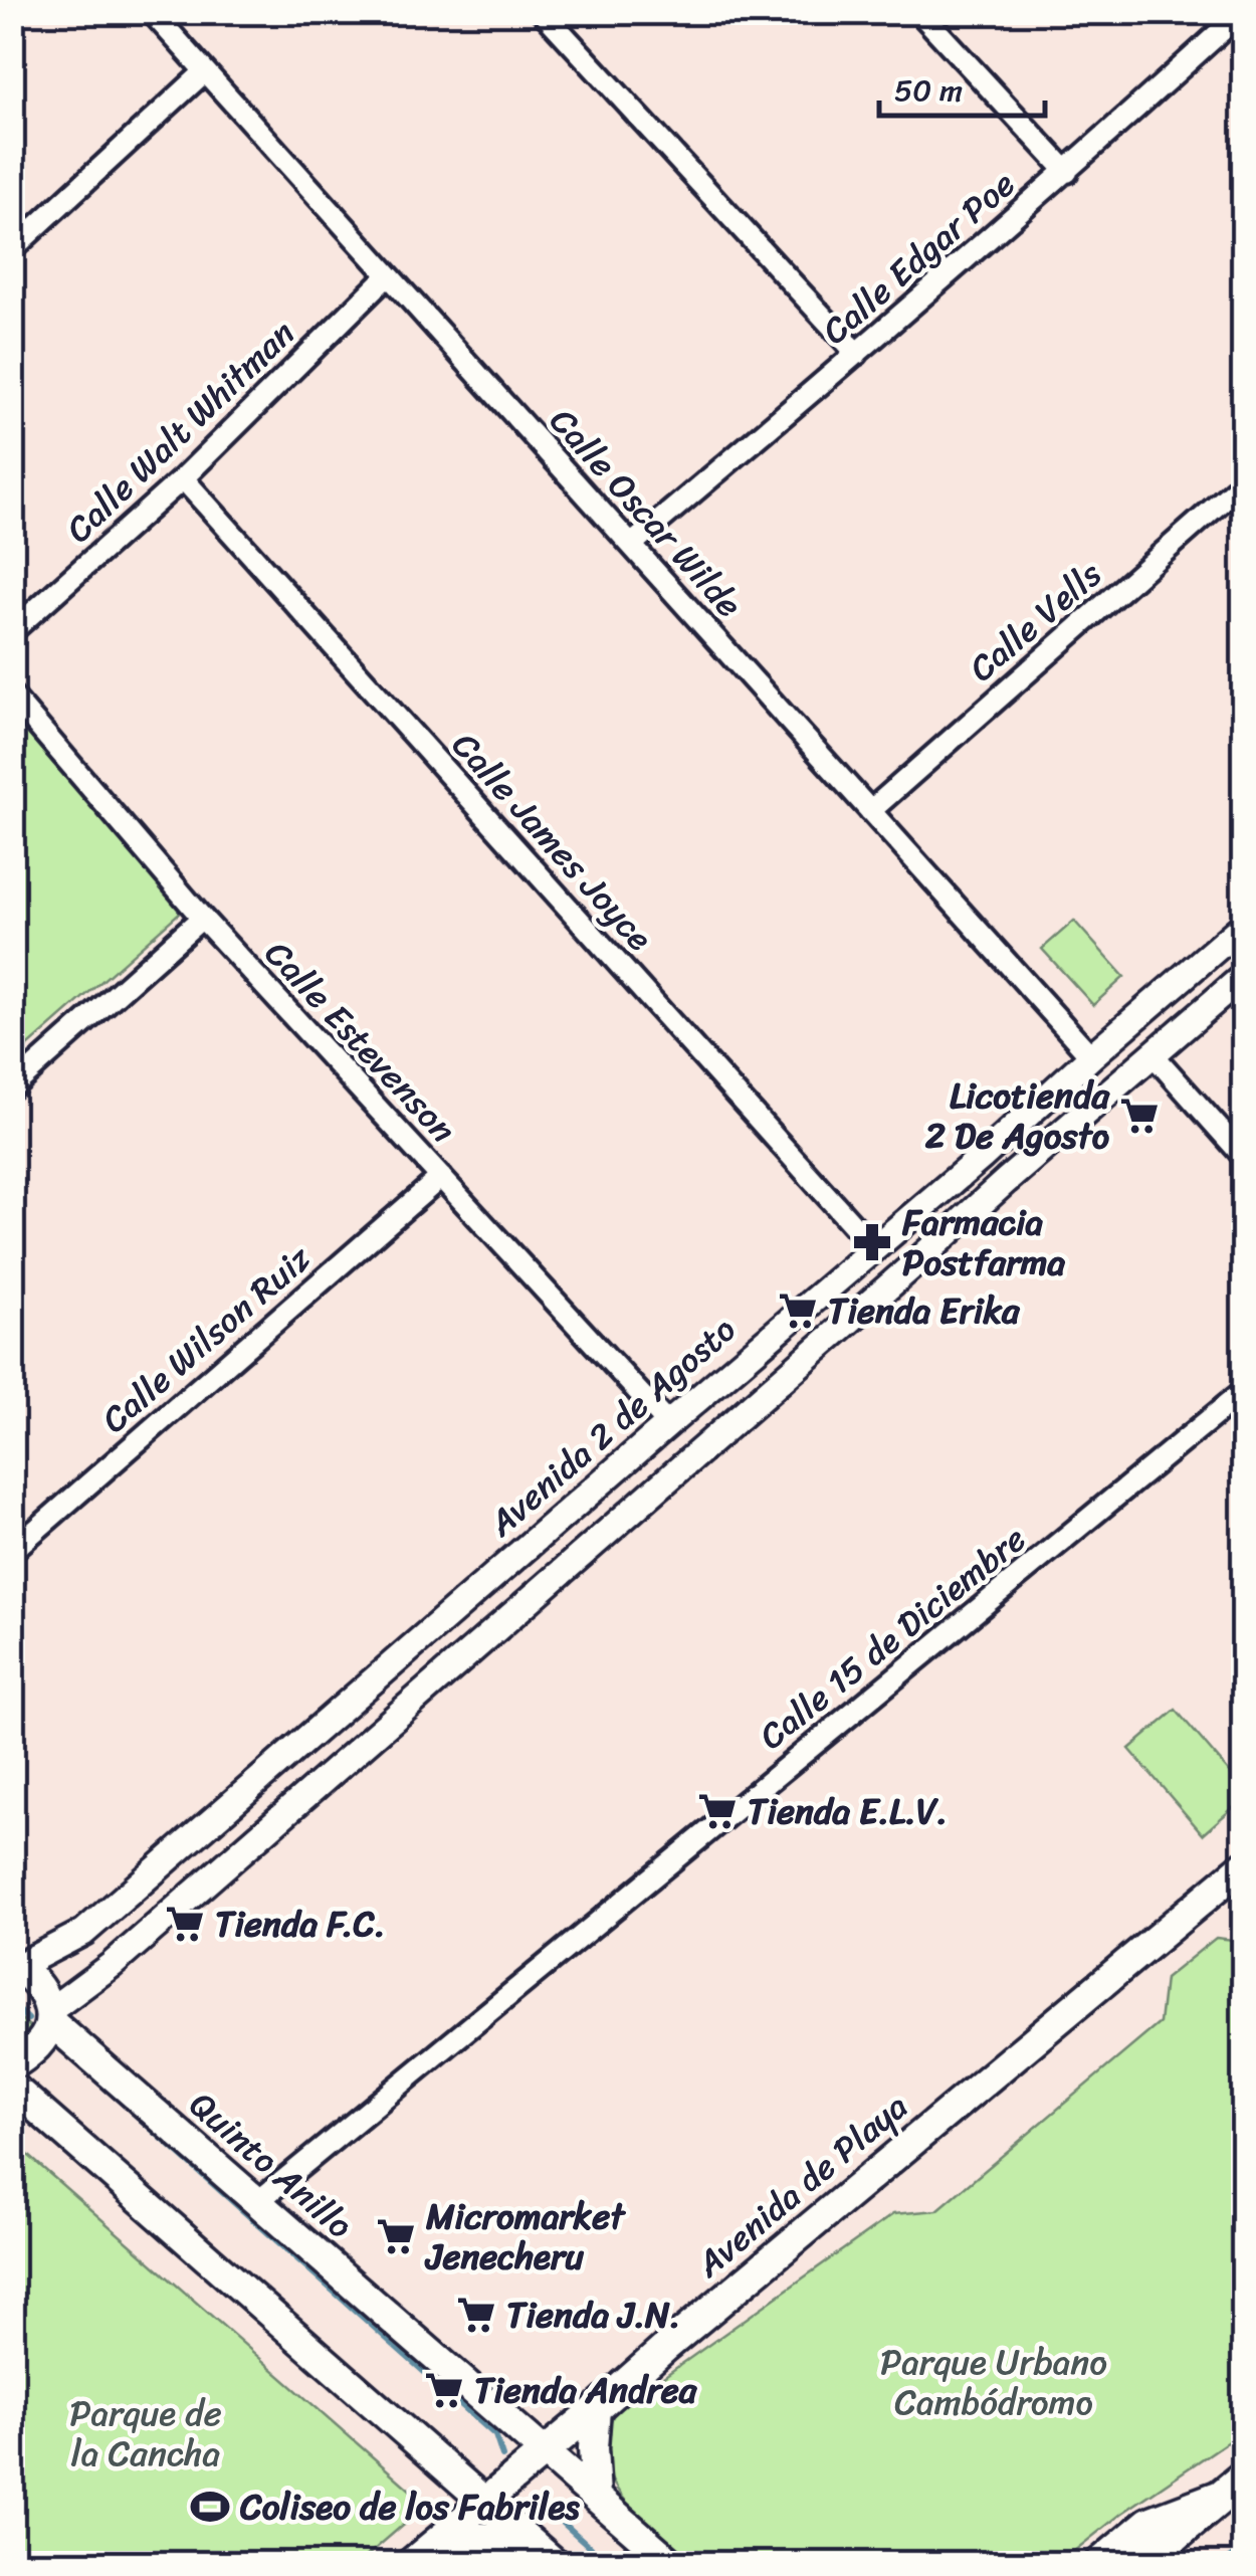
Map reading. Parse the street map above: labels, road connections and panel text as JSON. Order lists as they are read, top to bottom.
{
  "streets": {
    "main road": ["Quinto Anillo", "Avenida de Playa"],
    "street": [
      "Calle Edgar Poe",
      "Calle Walt Whitman",
      "Calle Oscar Wilde",
      "Calle Vells",
      "Calle James Joyce",
      "Calle Estevenson",
      "Calle Wilson Ruiz",
      "Avenida 2 de Agosto",
      "Calle 15 de Diciembre"
    ]
  },
  "crossings": [
    ["Calle Edgar Poe", "Calle Oscar Wilde"],
    ["Calle Walt Whitman", "Calle Oscar Wilde"],
    ["Calle Walt Whitman", "Calle James Joyce"],
    ["Calle Oscar Wilde", "Calle Vells"],
    ["Calle Oscar Wilde", "Avenida 2 de Agosto"],
    ["Calle James Joyce", "Avenida 2 de Agosto"],
    ["Calle Estevenson", "Calle Wilson Ruiz"],
    ["Calle Estevenson", "Avenida 2 de Agosto"],
    ["Avenida 2 de Agosto", "Quinto Anillo"],
    ["Calle 15 de Diciembre", "Quinto Anillo"],
    ["Quinto Anillo", "Avenida de Playa"]
  ],
  "parks": ["Parque Urbano Cambódromo", "Parque de la Cancha"],
  "places": {
    "supermarket": [
      "Licotienda 2 De Agosto",
      "Tienda Erika",
      "Tienda E.L.V.",
      "Tienda F.C.",
      "Micromarket Jenecheru",
      "Tienda J.N.",
      "Tienda Andrea"
    ],
    "pharmacy": ["Farmacia Postfarma"],
    "sports": ["Coliseo de los Fabriles"]
  },
  "scale_bar": "50 m"
}
